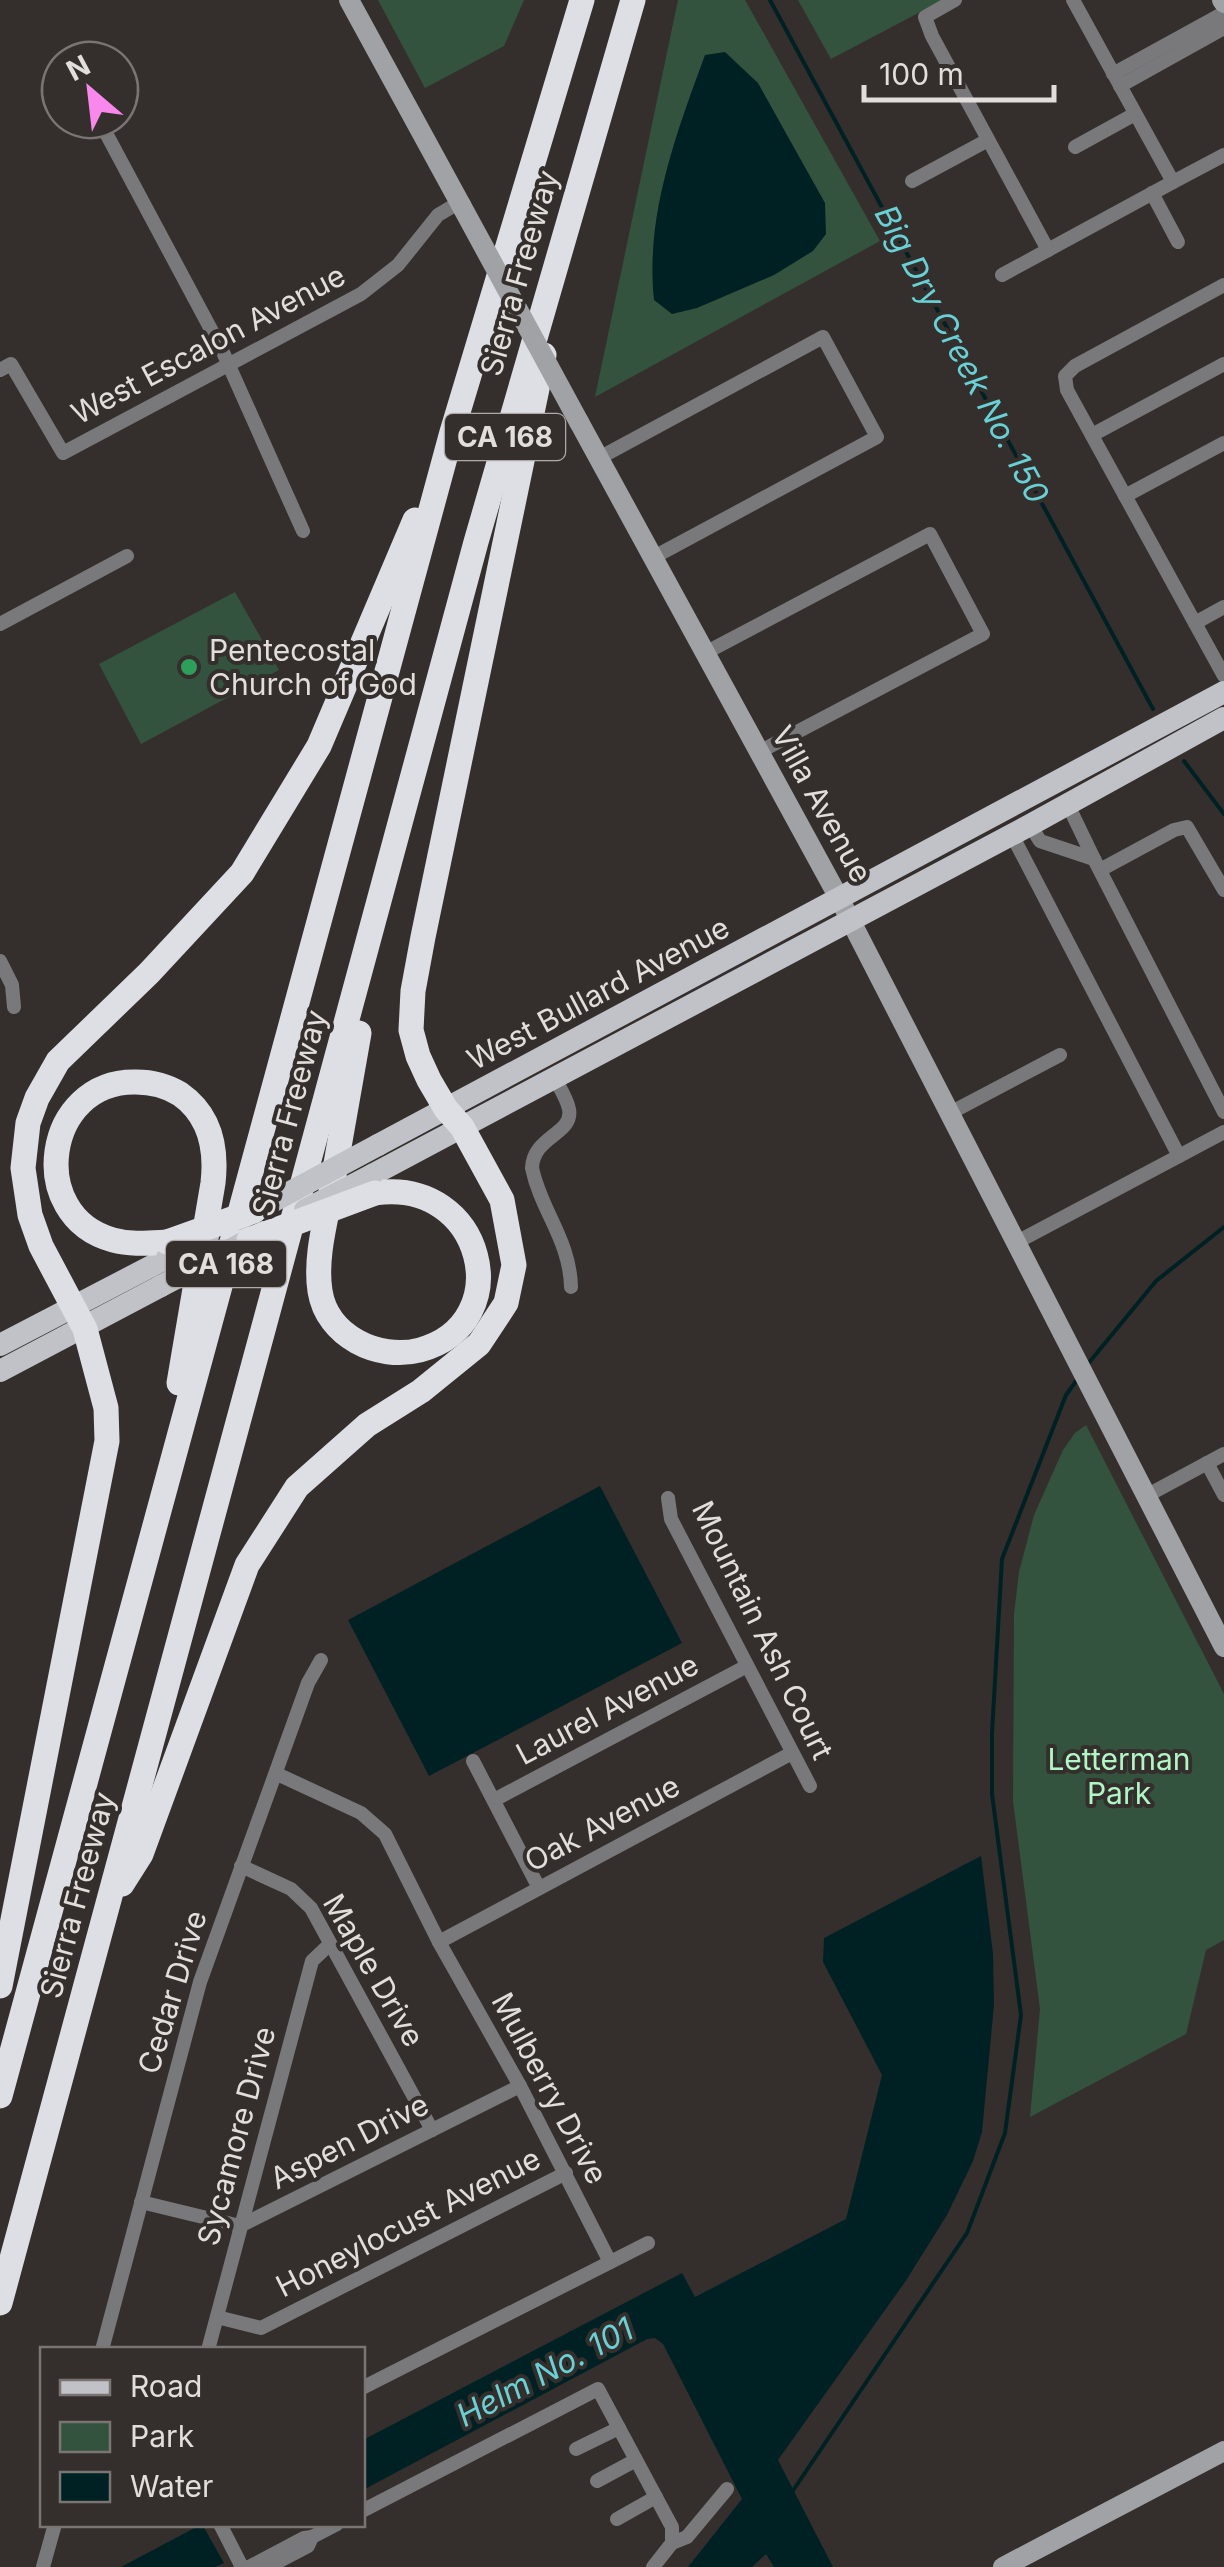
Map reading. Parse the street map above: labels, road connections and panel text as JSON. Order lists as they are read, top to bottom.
{
  "streets": {
    "highway": ["Sierra Freeway", "CA 168"],
    "main road": ["Villa Avenue", "West Bullard Avenue"],
    "street": [
      "West Escalon Avenue",
      "Mountain Ash Court",
      "Laurel Avenue",
      "Oak Avenue",
      "Maple Drive",
      "Cedar Drive",
      "Mulberry Drive",
      "Sycamore Drive",
      "Aspen Drive",
      "Honeylocust Avenue"
    ]
  },
  "crossings": [
    ["West Escalon Avenue", "Villa Avenue"],
    ["Villa Avenue", "West Bullard Avenue"],
    ["Mountain Ash Court", "Laurel Avenue"],
    ["Mountain Ash Court", "Oak Avenue"],
    ["Oak Avenue", "Mulberry Drive"],
    ["Maple Drive", "Cedar Drive"],
    ["Maple Drive", "Sycamore Drive"],
    ["Maple Drive", "Aspen Drive"],
    ["Cedar Drive", "Mulberry Drive"],
    ["Mulberry Drive", "Aspen Drive"],
    ["Mulberry Drive", "Honeylocust Avenue"],
    ["Sycamore Drive", "Aspen Drive"],
    ["Sycamore Drive", "Honeylocust Avenue"]
  ],
  "water": ["Big Dry Creek No. 150", "Helm No. 101"],
  "parks": ["Letterman Park"],
  "places": ["Pentecostal Church of God"],
  "legend": ["Road", "Park", "Water"],
  "scale_bar": "100 m",
  "north": "top left"
}
